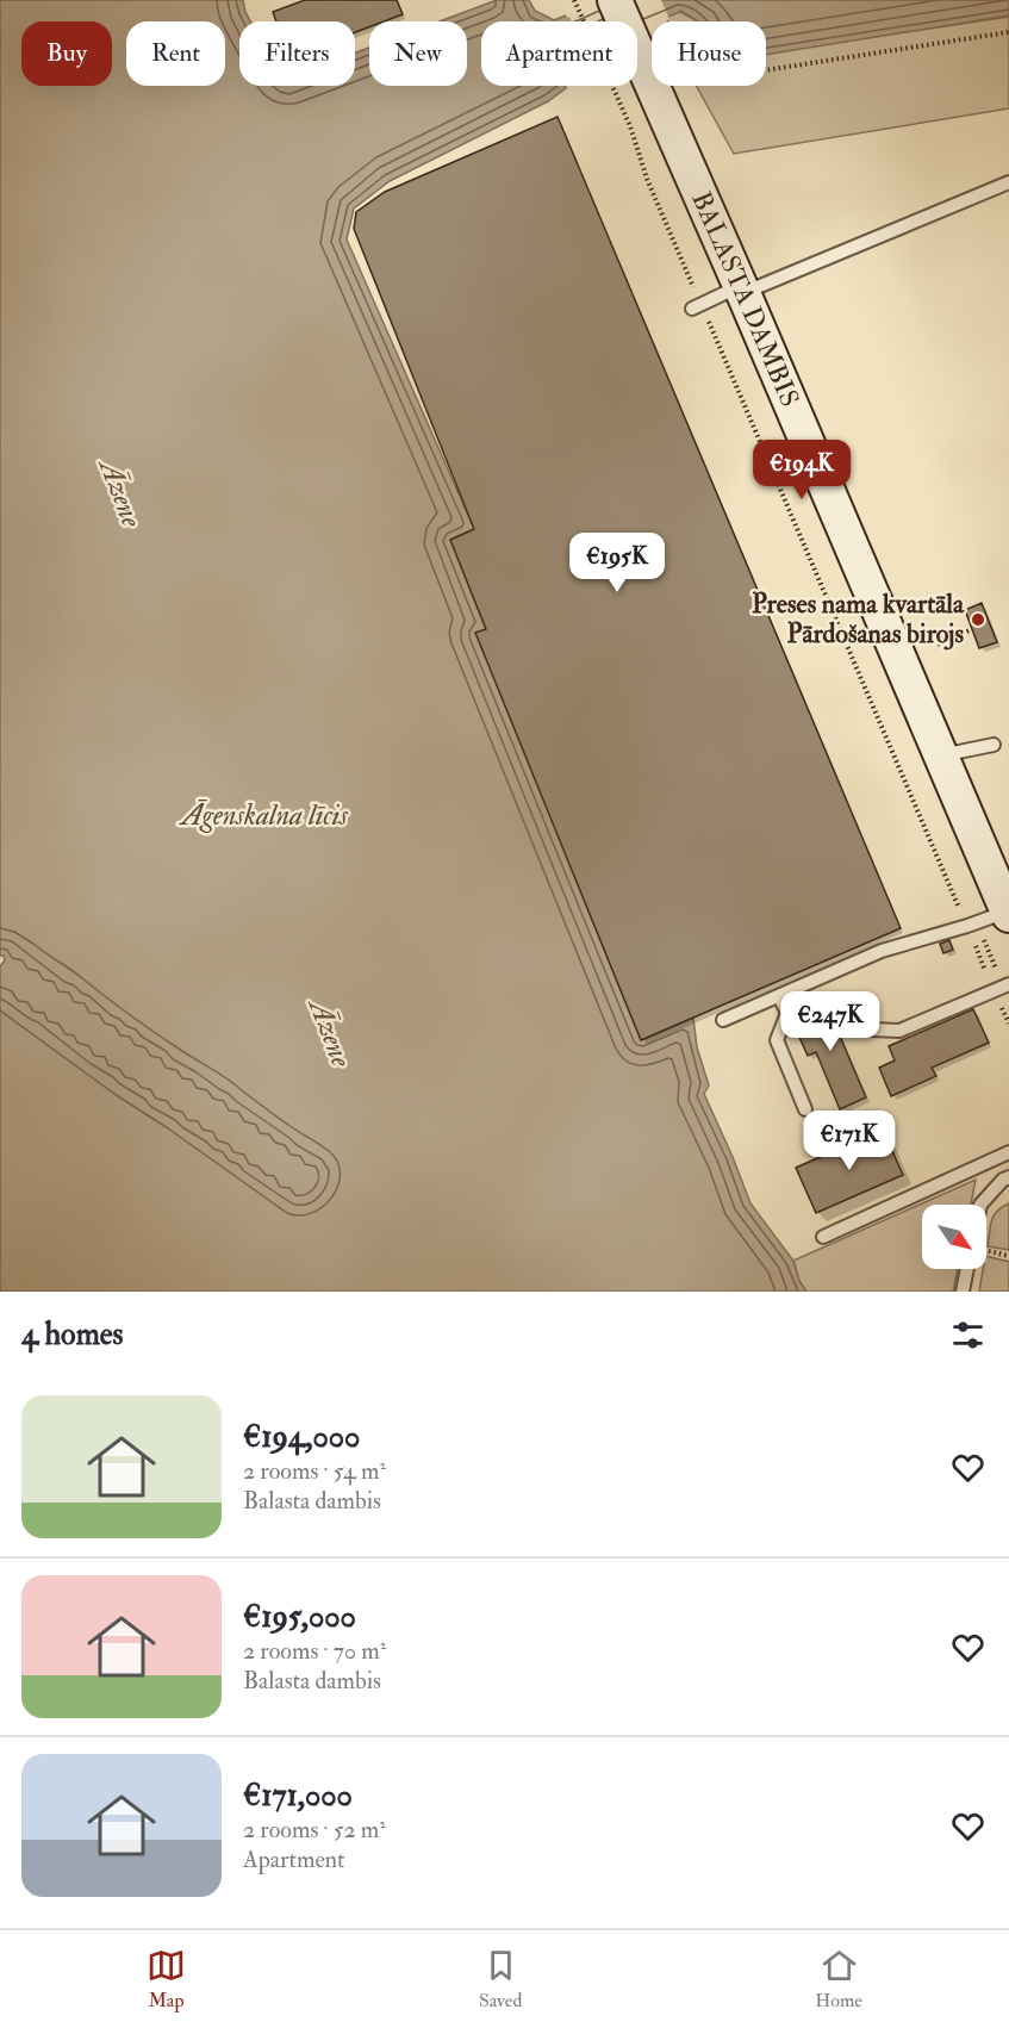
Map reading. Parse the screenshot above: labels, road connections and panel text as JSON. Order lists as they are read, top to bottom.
{
  "streets": {
    "street": ["BALASTA DAMBIS"]
  },
  "water": ["Āzene", "Āgenskalna līcis"],
  "places": ["Preses nama kvartāla Pārdošanas birojs"],
  "north": "bottom right",
  "page": {
    "chip": [
      "Buy",
      "Rent",
      "Filters",
      "New",
      "Apartment",
      "House"
    ],
    "price": [
      "€194K",
      "€195K",
      "€247K",
      "€171K"
    ],
    "heading": "4 homes",
    "list": [
      {
        "name": "€194,000",
        "note": "2 rooms · 54 m² · Balasta dambis"
      },
      {
        "name": "€195,000",
        "note": "2 rooms · 70 m² · Balasta dambis"
      },
      {
        "name": "€171,000",
        "note": "2 rooms · 52 m² · Apartment"
      }
    ],
    "tabs": ["Map", "Saved", "Home"]
  }
}
